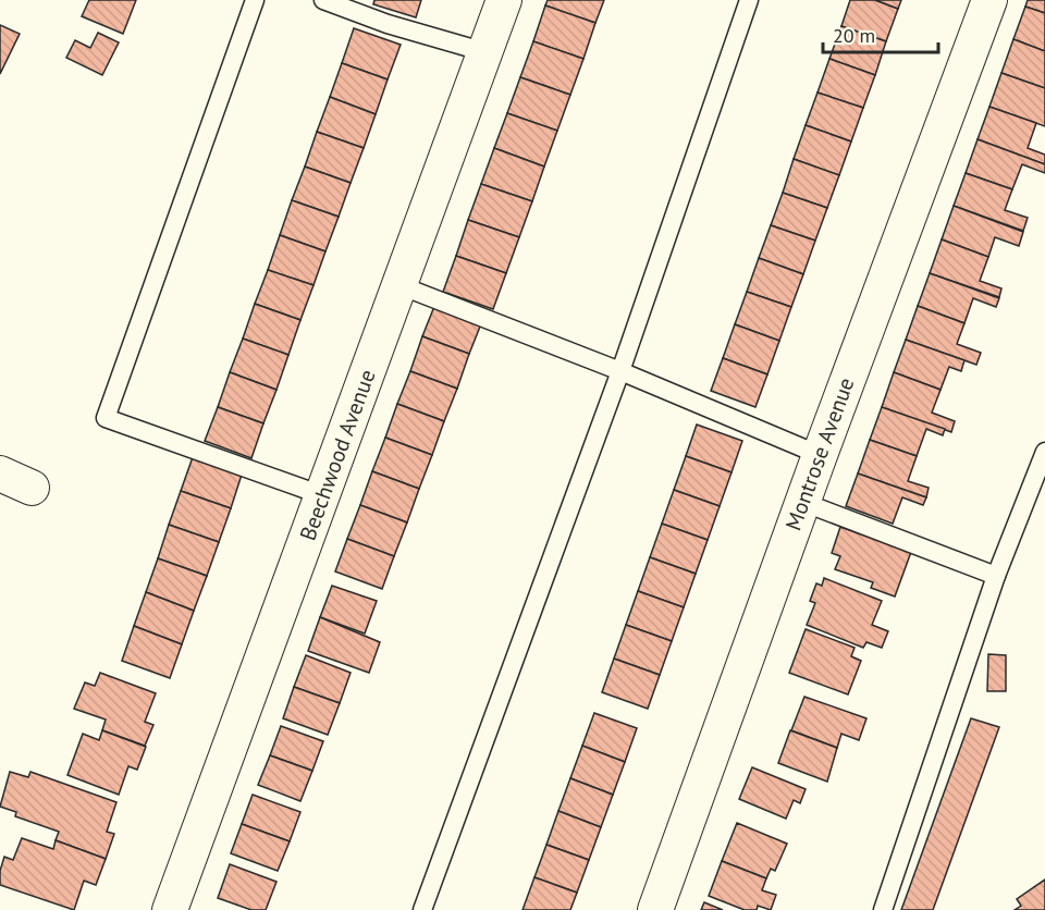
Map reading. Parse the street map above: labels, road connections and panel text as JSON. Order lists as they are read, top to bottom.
{
  "streets": {
    "street": ["Montrose Avenue", "Beechwood Avenue"]
  },
  "scale_bar": "20 m"
}
